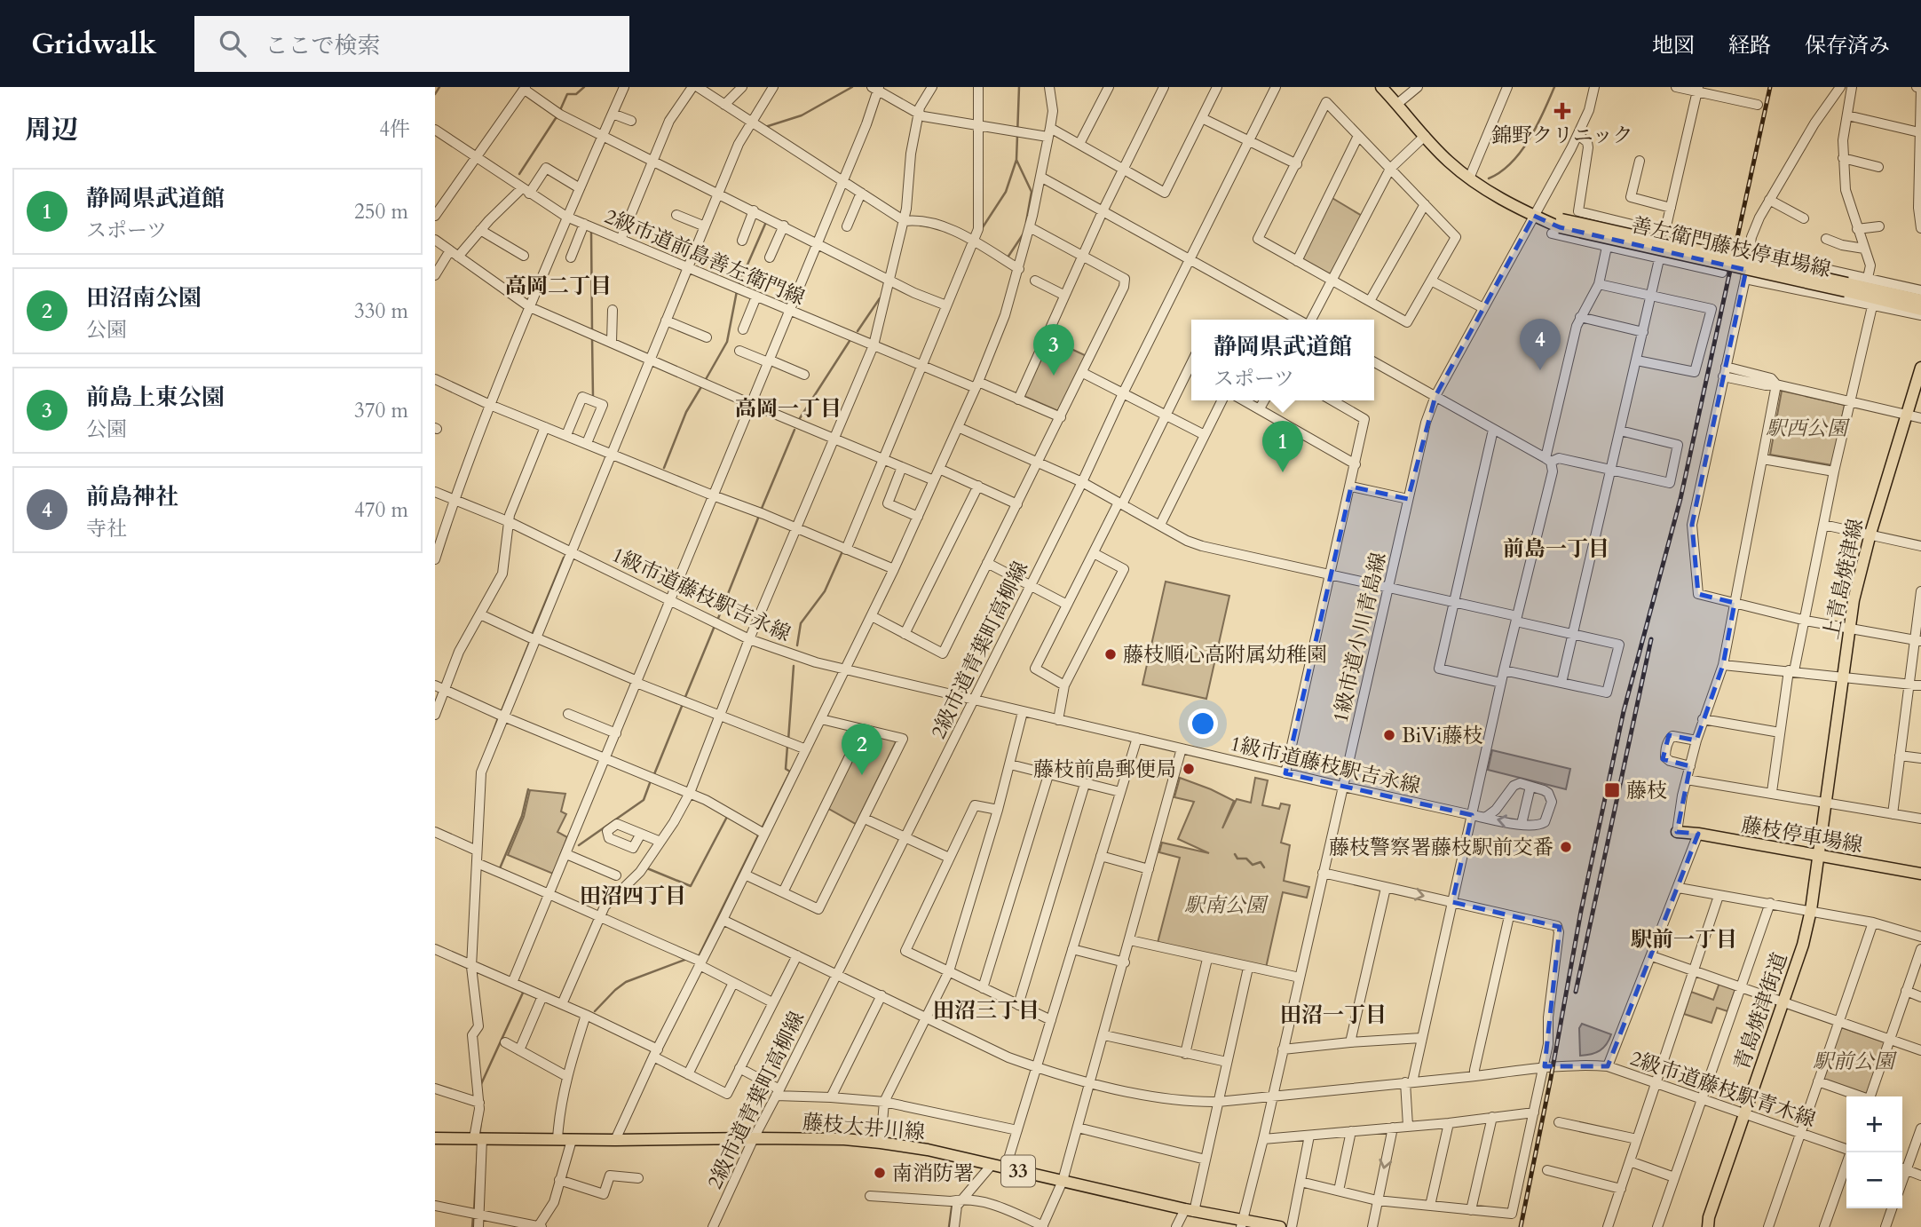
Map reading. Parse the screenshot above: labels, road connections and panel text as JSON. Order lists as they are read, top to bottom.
{
  "streets": {
    "main road": [
      "善左衛門藤枝停車場線",
      "上青島焼津線",
      "藤枝停車場線",
      "青島焼津街道",
      "藤枝大井川線",
      "33"
    ],
    "street": [
      "2級市道前島善左衛門線",
      "1級市道藤枝駅吉永線",
      "1級市道小川青島線",
      "2級市道青葉町高柳線",
      "2級市道藤枝駅青木線"
    ]
  },
  "crossings": [
    ["善左衛門藤枝停車場線", "1級市道小川青島線"],
    ["上青島焼津線", "青島焼津街道"],
    ["1級市道藤枝駅吉永線", "1級市道小川青島線"],
    ["1級市道藤枝駅吉永線", "2級市道青葉町高柳線"],
    ["1級市道小川青島線", "藤枝大井川線"],
    ["2級市道青葉町高柳線", "藤枝大井川線"],
    ["藤枝停車場線", "青島焼津街道"],
    ["藤枝停車場線", "2級市道藤枝駅青木線"],
    ["青島焼津街道", "2級市道藤枝駅青木線"]
  ],
  "districts": [
    "高岡二丁目",
    "高岡一丁目",
    "前島一丁目",
    "田沼四丁目",
    "駅前一丁目",
    "田沼三丁目",
    "田沼一丁目"
  ],
  "parks": ["駅西公園", "駅南公園", "駅前公園"],
  "places": {
    "health": ["錦野クリニック"],
    "other": [
      "藤枝順心高附属幼稚園",
      "BiVi藤枝",
      "藤枝前島郵便局",
      "藤枝警察署藤枝駅前交番",
      "南消防署"
    ],
    "transit": ["藤枝"]
  },
  "page": {
    "header": "Gridwalk",
    "search": "ここで検索",
    "nav": ["地図", "経路", "保存済み"],
    "heading": ["周辺", "4件"],
    "list": [
      {
        "mark": "1",
        "name": "静岡県武道館",
        "note": "スポーツ",
        "value": "250 m"
      },
      {
        "mark": "2",
        "name": "田沼南公園",
        "note": "公園",
        "value": "330 m"
      },
      {
        "mark": "3",
        "name": "前島上東公園",
        "note": "公園",
        "value": "370 m"
      },
      {
        "mark": "4",
        "name": "前島神社",
        "note": "寺社",
        "value": "470 m"
      }
    ],
    "pins": [
      "4",
      "3",
      "1",
      "2"
    ],
    "popup": ["静岡県武道館", "スポーツ"],
    "map_buttons": ["+", "−"]
  }
}
